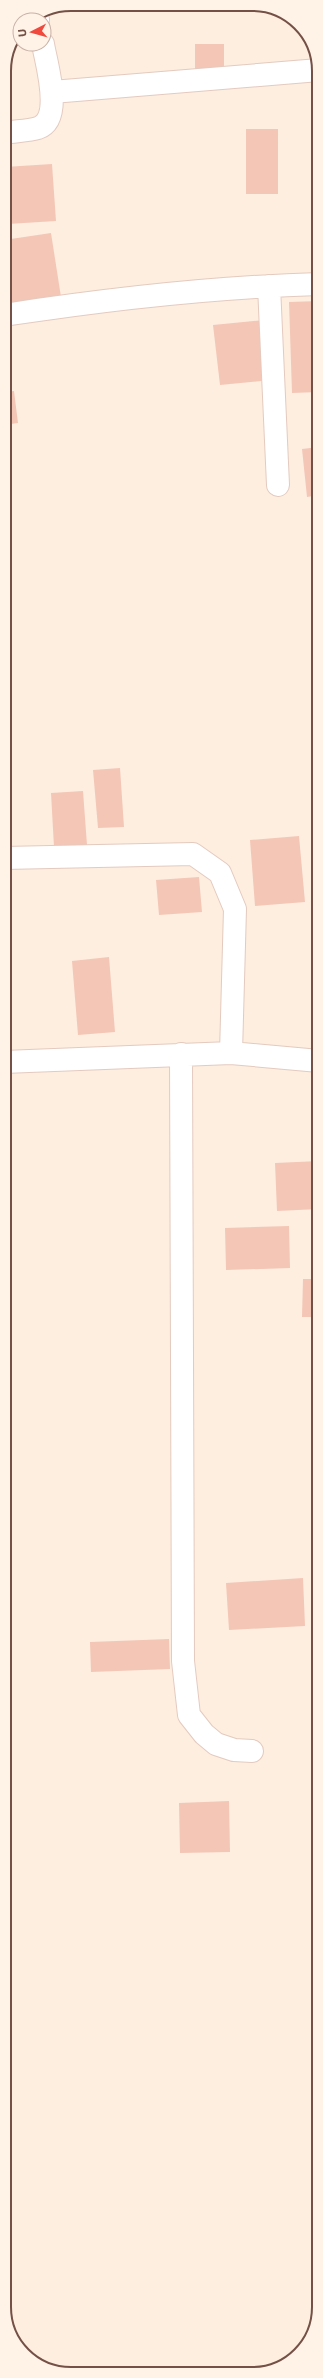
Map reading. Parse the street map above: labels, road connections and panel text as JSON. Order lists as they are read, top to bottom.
{
  "north": "left"
}
